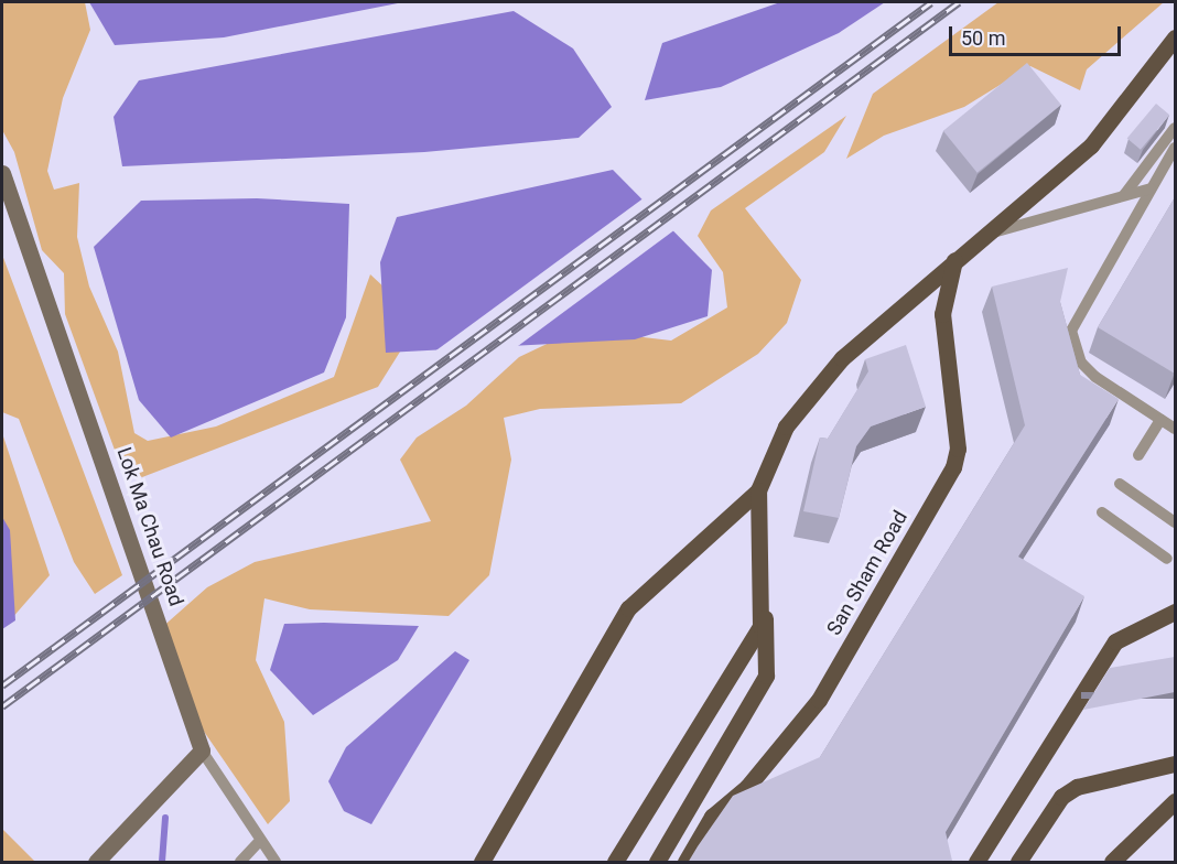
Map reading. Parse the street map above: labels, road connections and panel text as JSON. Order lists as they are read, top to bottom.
{
  "streets": {
    "main road": ["San Sham Road"],
    "street": ["Lok Ma Chau Road"]
  },
  "scale_bar": "50 m"
}
